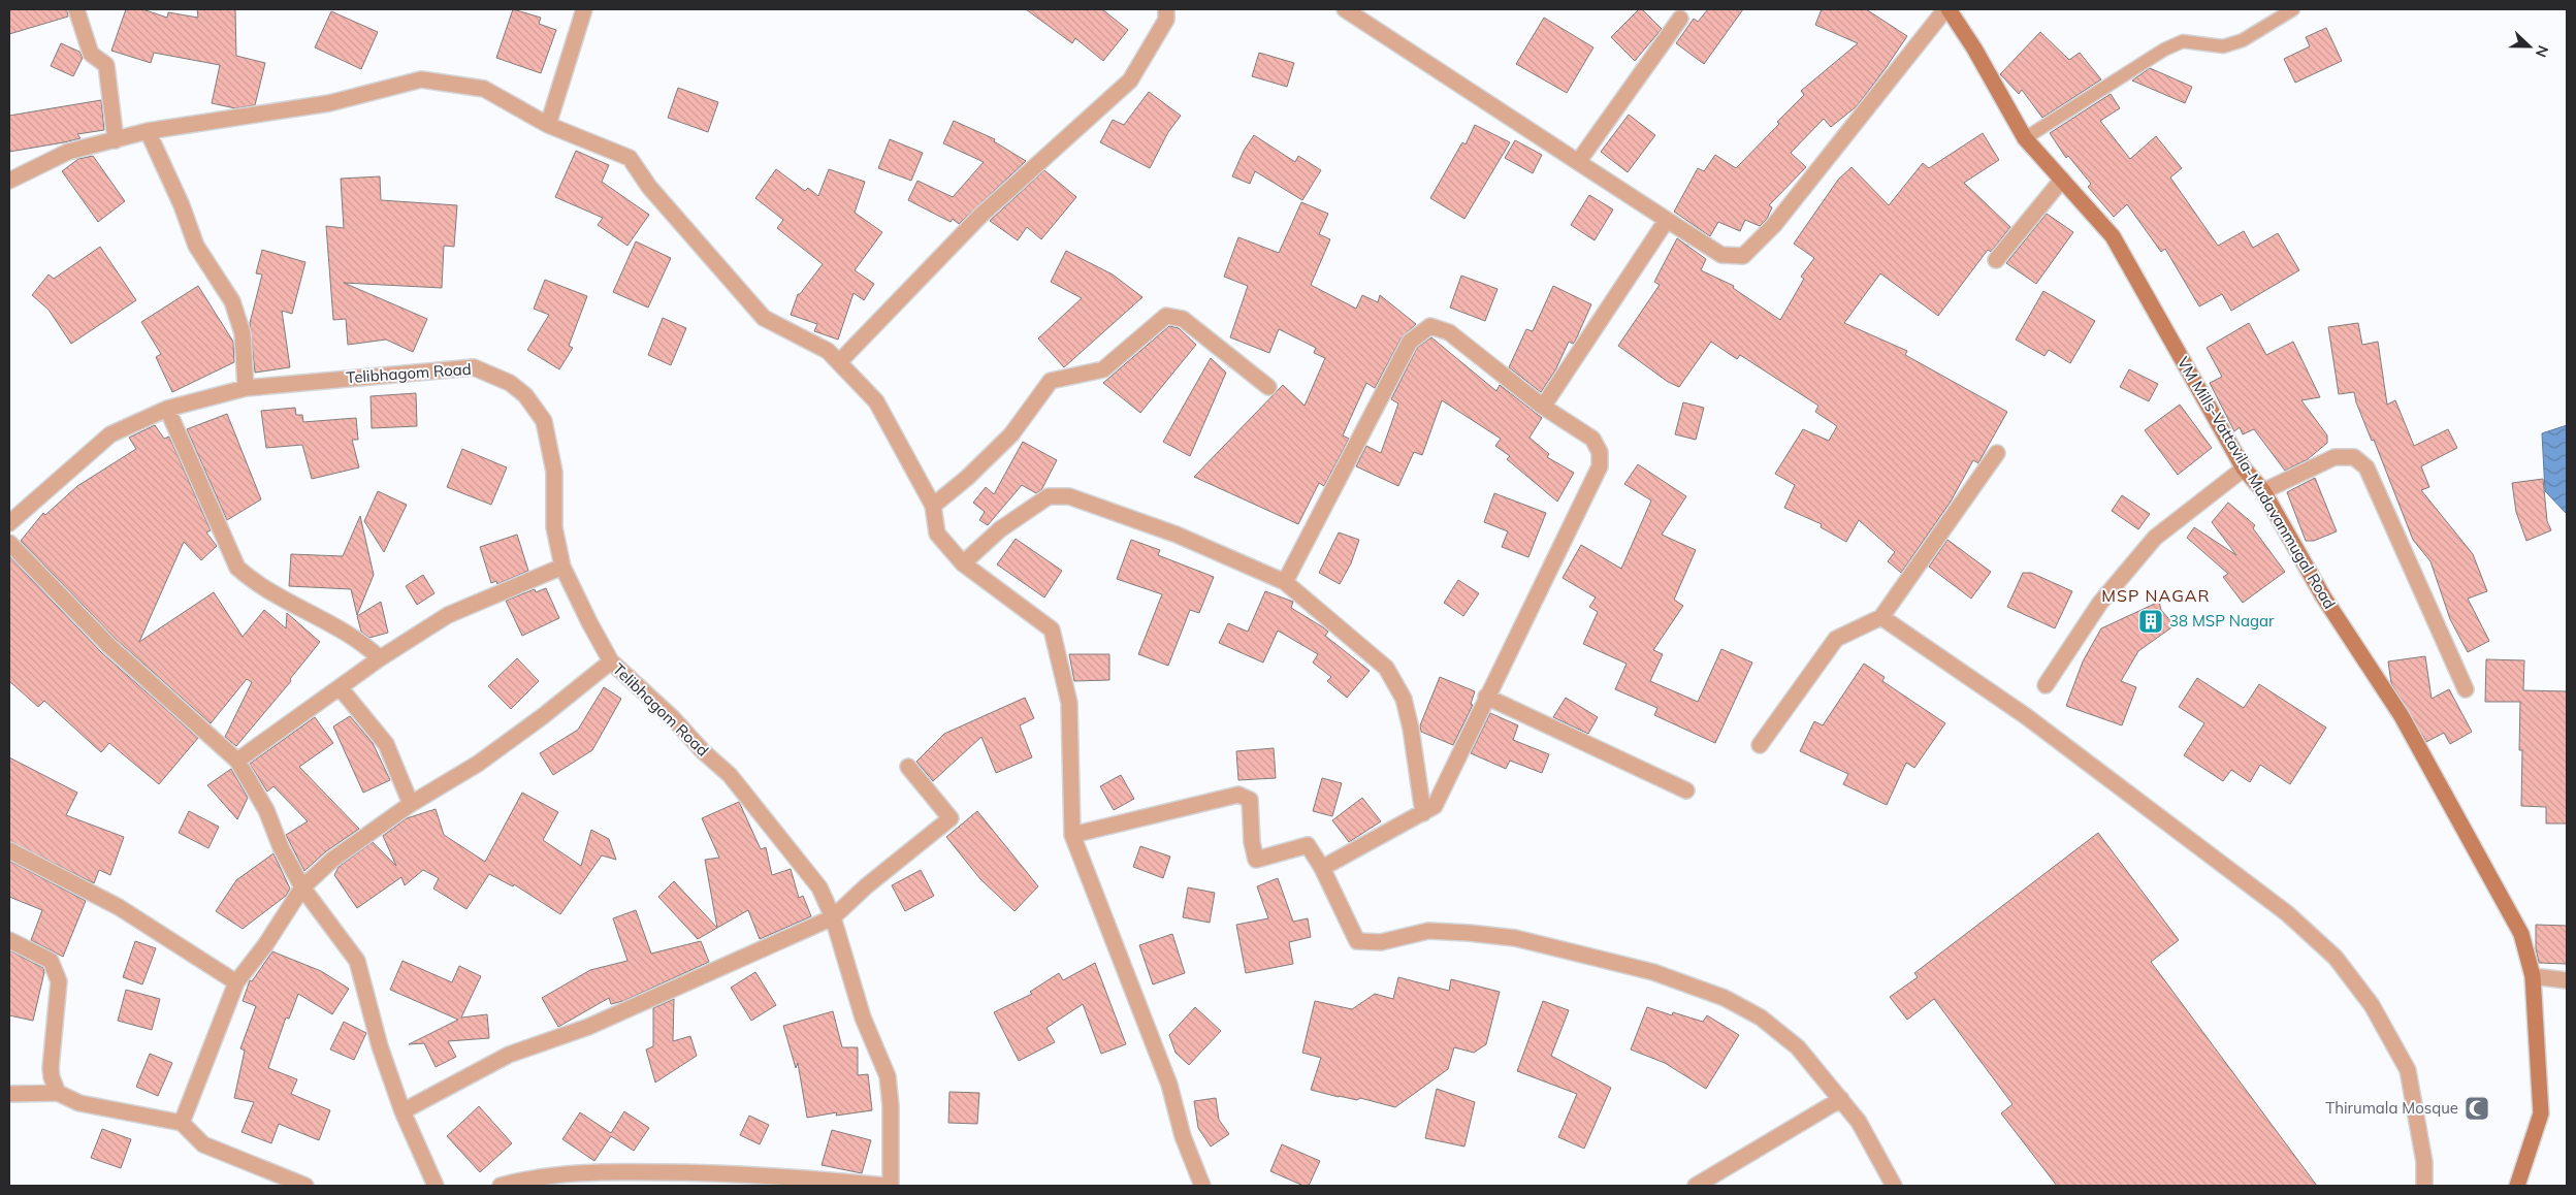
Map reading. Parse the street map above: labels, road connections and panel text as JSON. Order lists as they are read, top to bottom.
{
  "streets": {
    "street": ["Telibhagom Road", "VM Mills-Vattavila-Mudavanmugal Road"]
  },
  "districts": ["MSP NAGAR"],
  "places": {
    "building": ["38 MSP Nagar"],
    "mosque": ["Thirumala Mosque"]
  },
  "north": "right"
}
